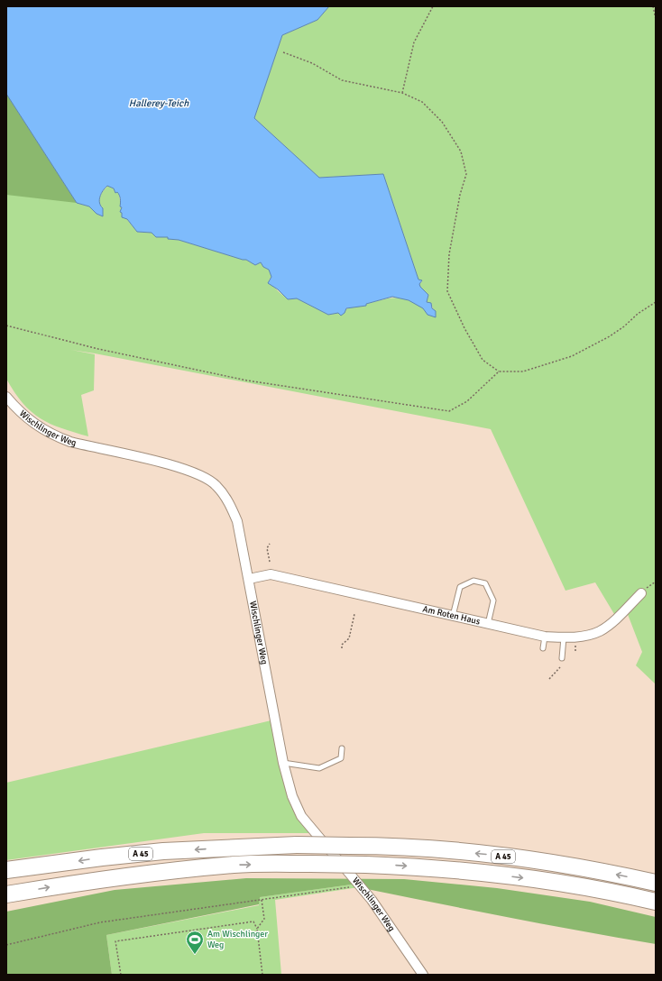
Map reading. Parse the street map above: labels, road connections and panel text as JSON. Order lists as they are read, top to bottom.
{
  "streets": {
    "highway": ["A 45"],
    "street": ["Wischlinger Weg", "Am Roten Haus"]
  },
  "crossings": [
    ["Wischlinger Weg", "Am Roten Haus"]
  ],
  "water": ["Hallerey-Teich"],
  "places": {
    "sports": ["Am Wischlinger Weg"]
  }
}
